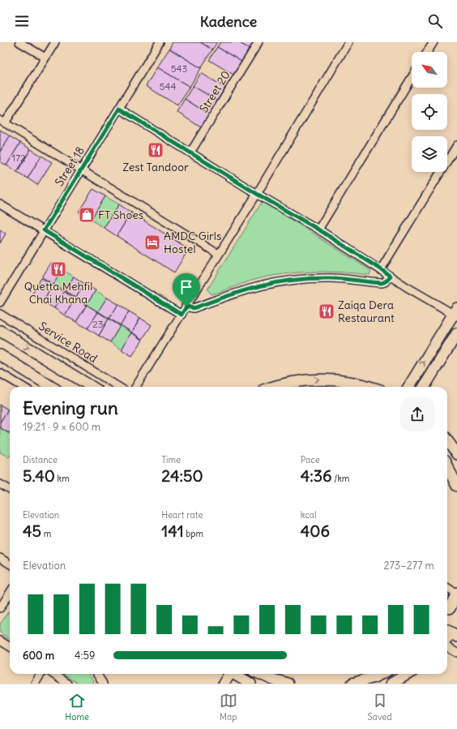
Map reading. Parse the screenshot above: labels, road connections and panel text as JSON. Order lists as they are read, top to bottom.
{
  "streets": {
    "street": ["Street 20", "Street 18", "Service Road"]
  },
  "places": {
    "restaurant": ["Zest Tandoor", "Quetta Mehfil Chai Khana", "Zaiqa Dera Restaurant"],
    "shop": ["FT Shoes"],
    "hotel": ["AMDC Girls Hostel"]
  },
  "house_numbers": [
    "543",
    "544",
    "172",
    "23"
  ],
  "north": "top left",
  "page": {
    "header": "Kadence",
    "heading": ["Evening run", "19:21 · 9 × 600 m"],
    "stats": [
      ["Distance", "5.40 km"],
      ["Time", "24:50"],
      ["Pace", "4:36 /km"],
      ["Elevation", "45 m"],
      ["Heart rate", "141 bpm"],
      ["kcal", "406"]
    ],
    "chart": ["Elevation", "273–277 m"],
    "list": [
      {
        "name": "600 m",
        "note": "4:59"
      }
    ],
    "tabs": ["Home", "Map", "Saved"]
  }
}
